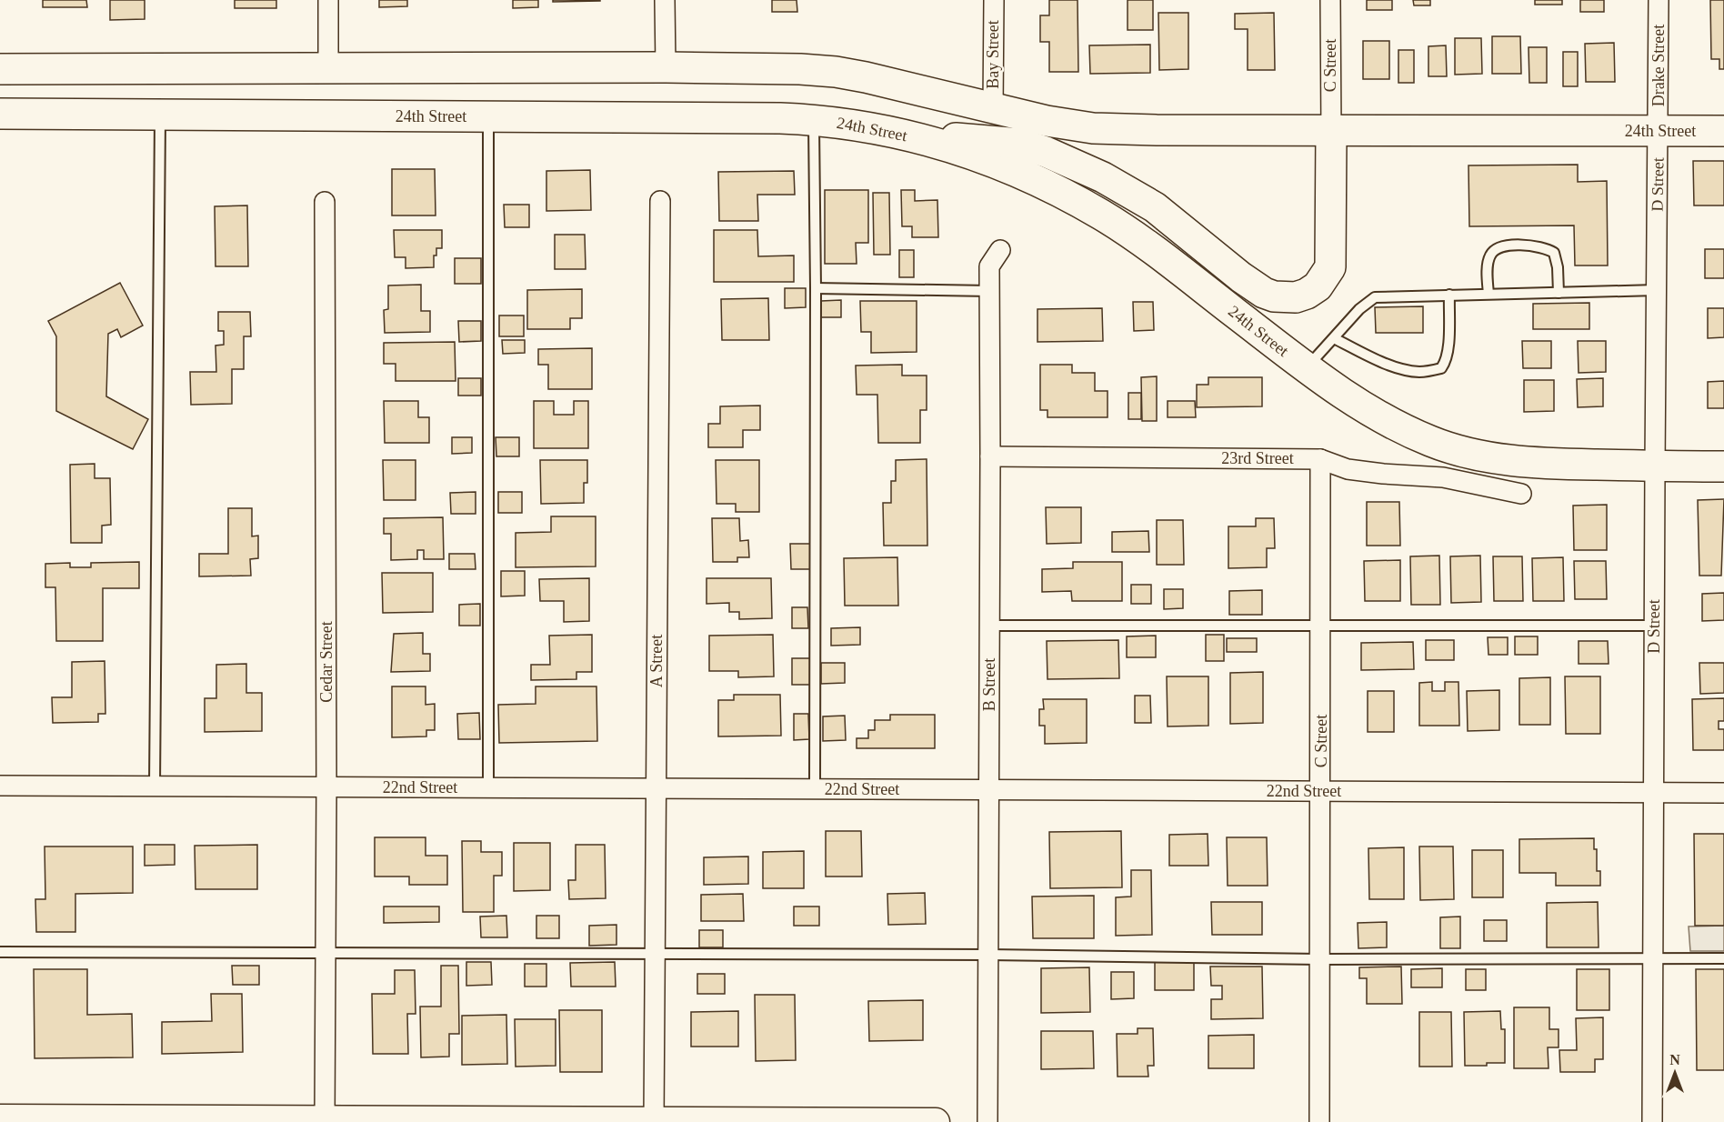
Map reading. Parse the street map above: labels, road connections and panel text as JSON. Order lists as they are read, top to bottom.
{
  "streets": {
    "main road": ["24th Street"],
    "street": [
      "Bay Street",
      "C Street",
      "Drake Street",
      "D Street",
      "23rd Street",
      "A Street",
      "Cedar Street",
      "B Street",
      "22nd Street"
    ]
  },
  "crossings": [
    ["Bay Street", "24th Street"],
    ["C Street", "24th Street"],
    ["C Street", "23rd Street"],
    ["C Street", "22nd Street"],
    ["Drake Street", "24th Street"],
    ["Drake Street", "D Street"],
    ["24th Street", "D Street"],
    ["D Street", "22nd Street"],
    ["23rd Street", "B Street"],
    ["A Street", "22nd Street"],
    ["Cedar Street", "22nd Street"],
    ["B Street", "22nd Street"]
  ],
  "north": "top"
}
